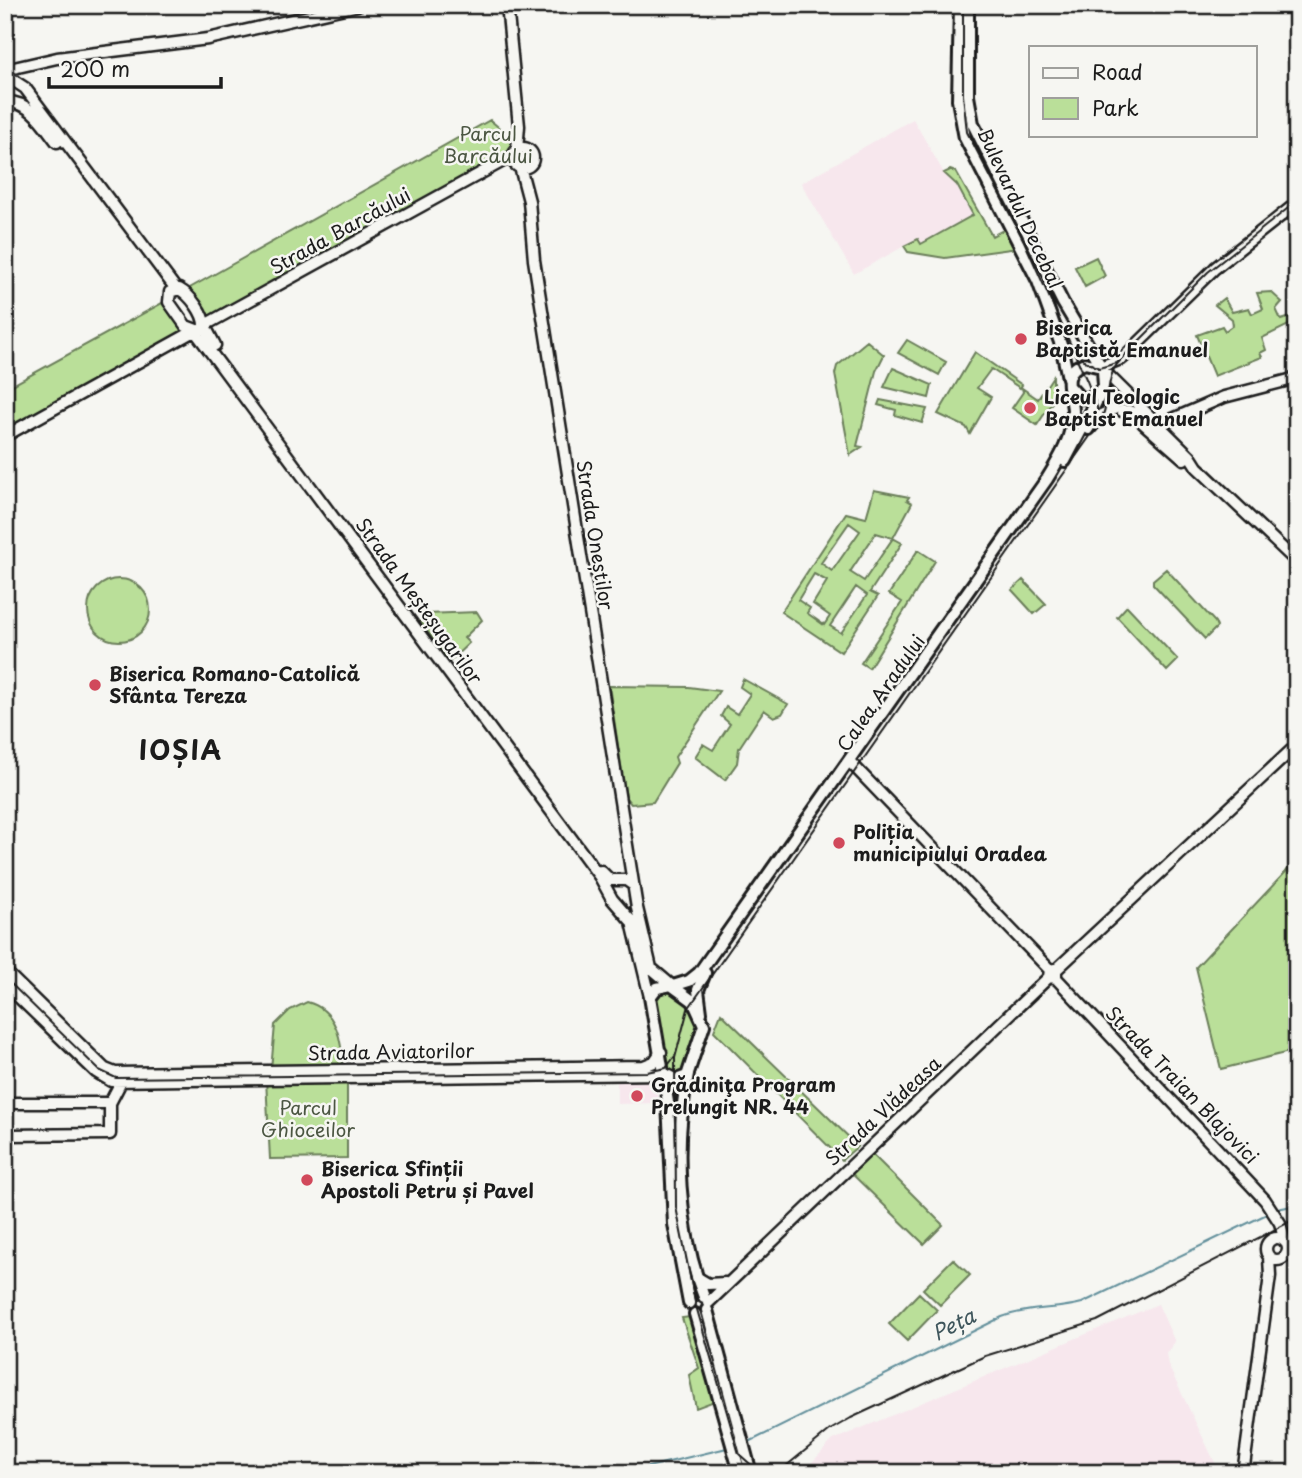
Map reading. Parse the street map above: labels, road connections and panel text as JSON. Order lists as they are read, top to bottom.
{
  "streets": {
    "main road": ["Bulevardul Decebal", "Calea Aradului"],
    "street": [
      "Strada Barcăului",
      "Strada Oneștilor",
      "Strada Meșteșugarilor",
      "Strada Aviatorilor",
      "Strada Traian Blajovici",
      "Strada Vlădeasa"
    ]
  },
  "crossings": [
    ["Bulevardul Decebal", "Calea Aradului"],
    ["Strada Barcăului", "Strada Oneștilor"],
    ["Strada Barcăului", "Strada Meșteșugarilor"],
    ["Strada Oneștilor", "Strada Meșteșugarilor"],
    ["Calea Aradului", "Strada Aviatorilor"],
    ["Calea Aradului", "Strada Traian Blajovici"],
    ["Calea Aradului", "Strada Vlădeasa"],
    ["Strada Traian Blajovici", "Strada Vlădeasa"]
  ],
  "districts": ["IOȘIA"],
  "water": ["Peța"],
  "parks": ["Parcul Barcăului", "Parcul Ghioceilor"],
  "places": [
    "Biserica Baptistă Emanuel",
    "Liceul Teologic Baptist Emanuel",
    "Biserica Romano-Catolică Sfânta Tereza",
    "Poliția municipiului Oradea",
    "Grădiniţa Program Prelungit NR. 44",
    "Biserica Sfinții Apostoli Petru și Pavel"
  ],
  "legend": ["Road", "Park"],
  "scale_bar": "200 m"
}
